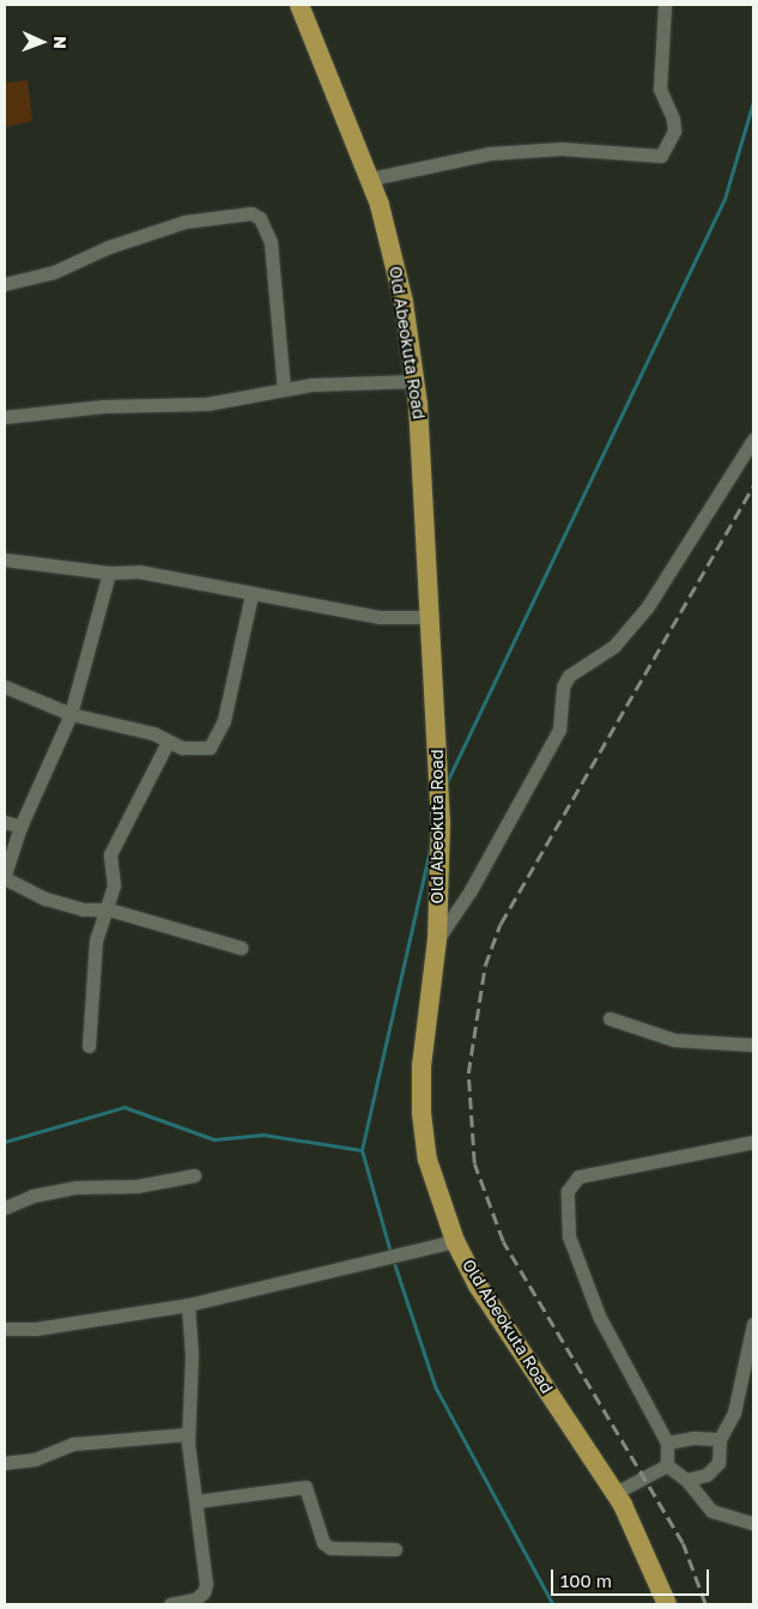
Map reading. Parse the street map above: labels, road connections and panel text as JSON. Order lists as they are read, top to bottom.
{
  "streets": {
    "highway": ["Old Abeokuta Road"]
  },
  "scale_bar": "100 m",
  "north": "right"
}
